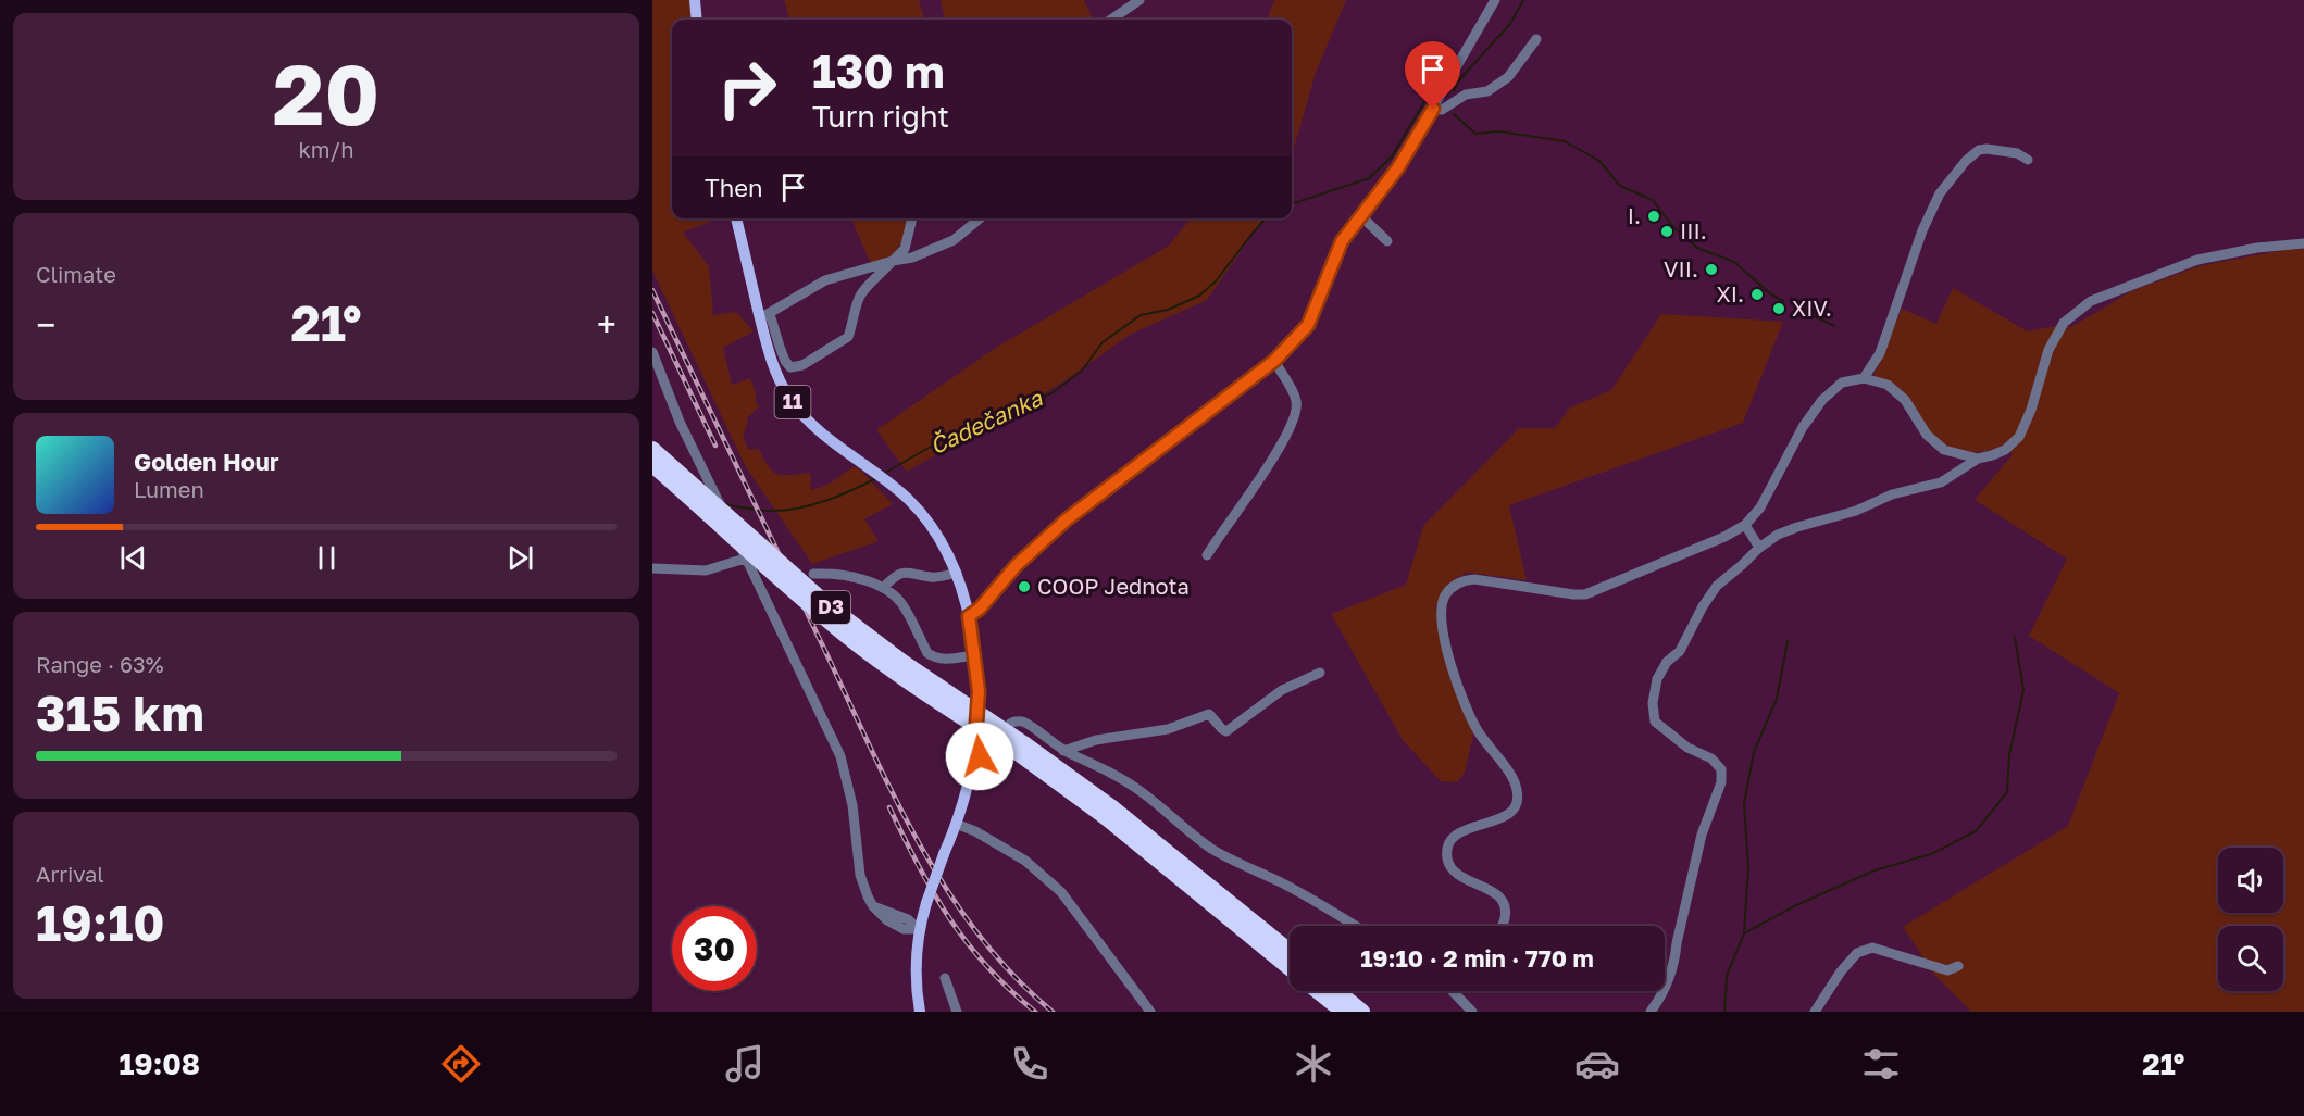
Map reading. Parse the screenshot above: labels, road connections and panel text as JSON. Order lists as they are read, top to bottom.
{
  "streets": {
    "highway": ["D3"],
    "main road": ["11"]
  },
  "water": ["Čadečanka"],
  "places": [
    "I.",
    "III.",
    "VII.",
    "XI.",
    "XIV.",
    "COOP Jednota"
  ],
  "page": {
    "tile": [
      ["20", "km/h"],
      "Climate",
      ["Range · 63%", "315 km"],
      ["Arrival", "19:10"]
    ],
    "turn": ["130 m", "Turn right"],
    "then": "Then",
    "heat": ["−", "21°", "+"],
    "song": ["Golden Hour", "Lumen"],
    "limit": "30",
    "trip": "19:10 · 2 min · 770 m",
    "tabs": ["19:08", "21°"]
  }
}
